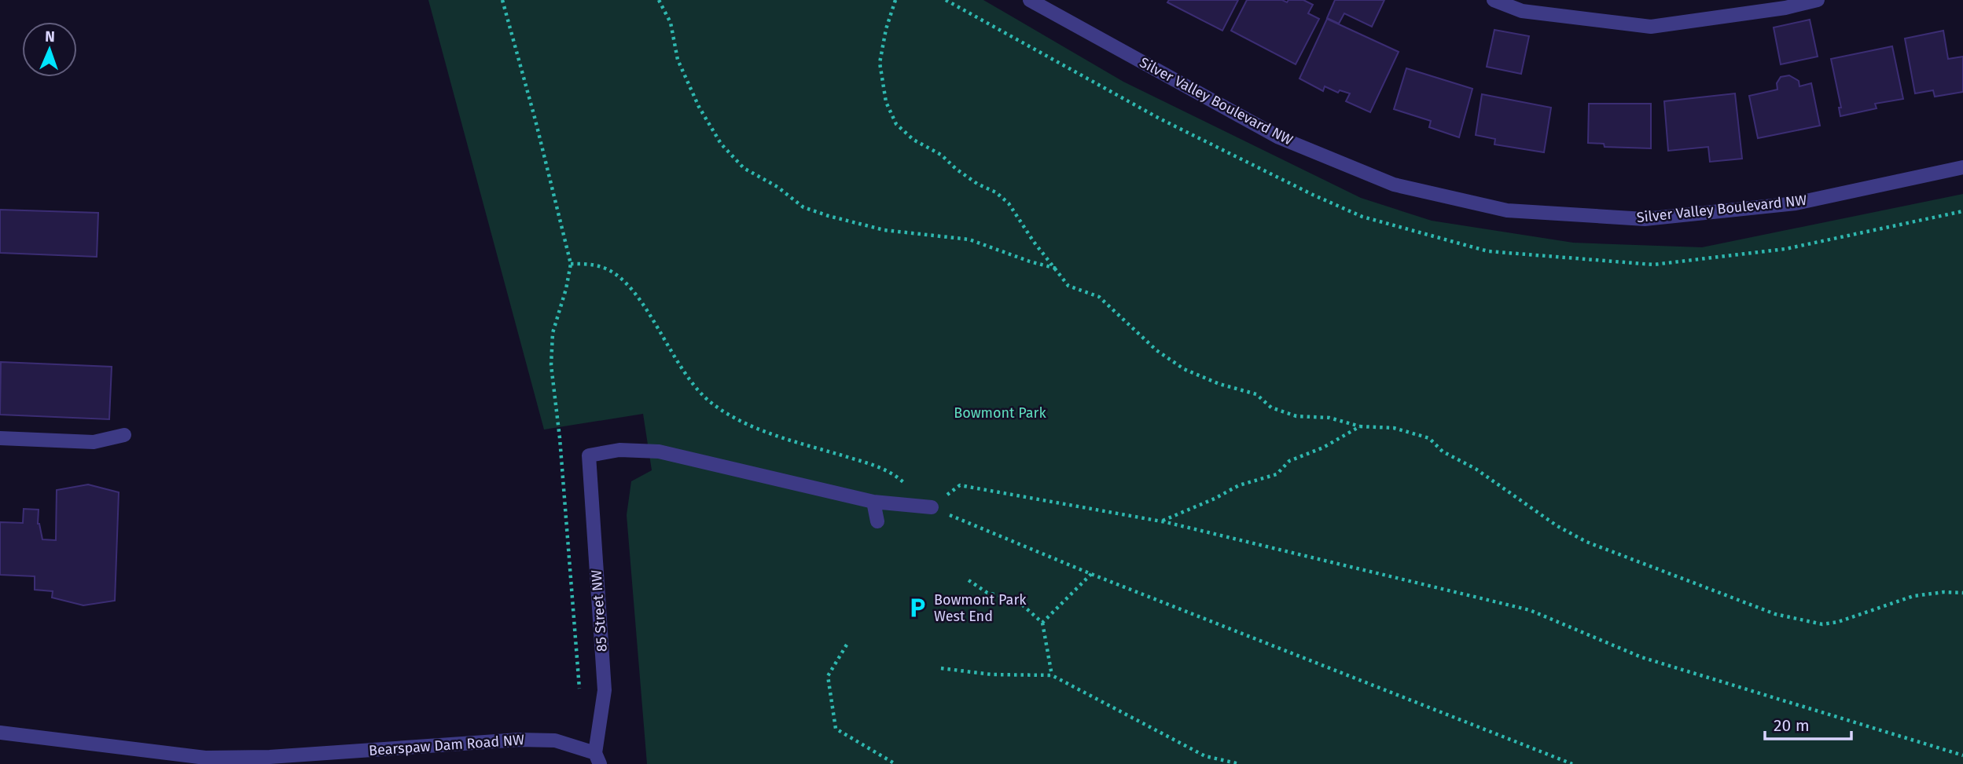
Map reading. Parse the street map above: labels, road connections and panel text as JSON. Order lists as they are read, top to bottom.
{
  "streets": {
    "street": ["Silver Valley Boulevard NW", "85 Street NW", "Bearspaw Dam Road NW"]
  },
  "crossings": [
    ["85 Street NW", "Bearspaw Dam Road NW"]
  ],
  "parks": ["Bowmont Park"],
  "places": {
    "parking": ["Bowmont Park West End"]
  },
  "scale_bar": "20 m",
  "north": "top"
}
